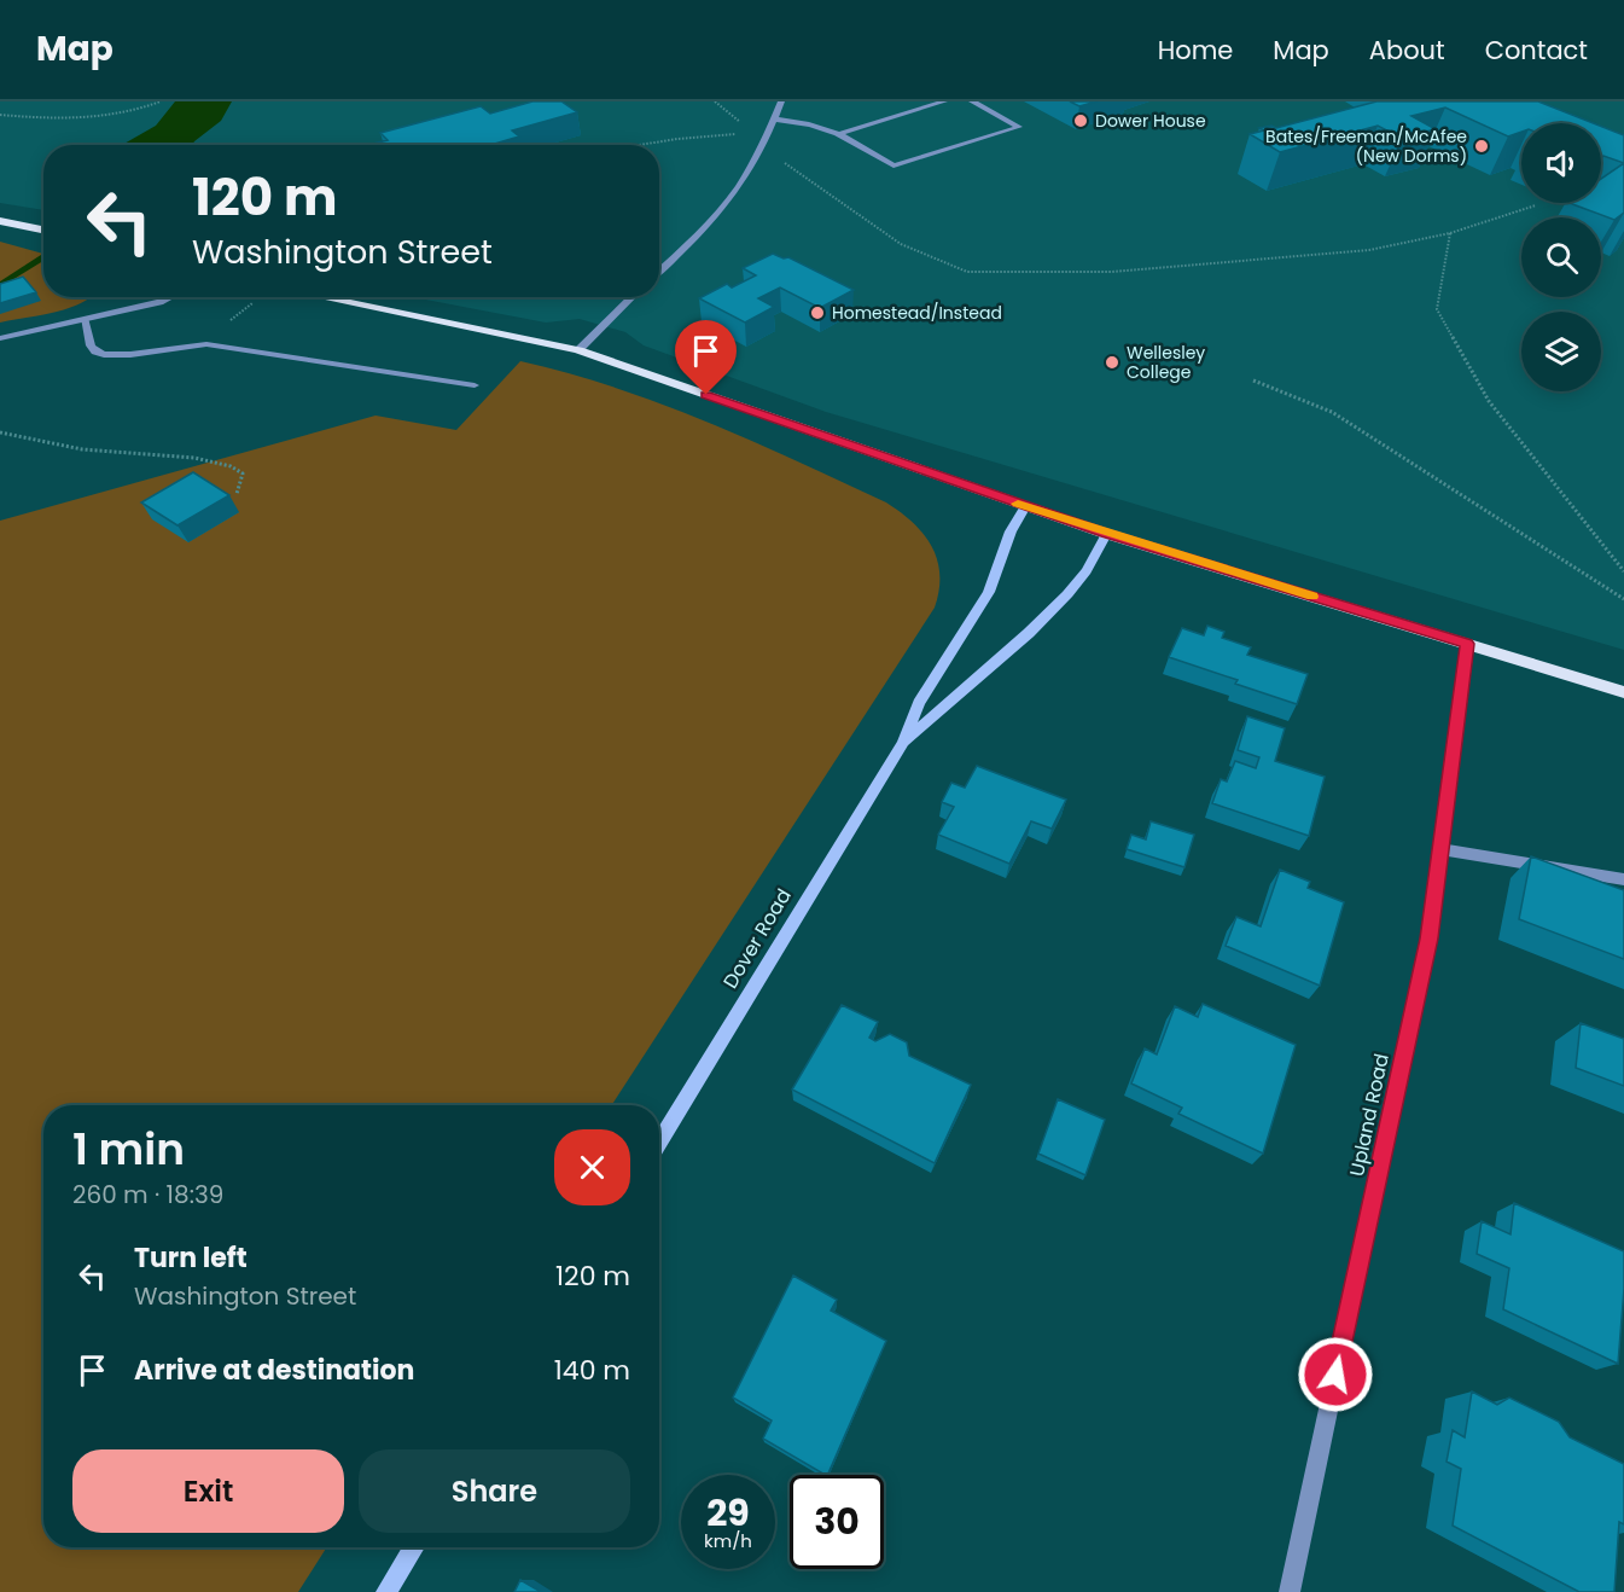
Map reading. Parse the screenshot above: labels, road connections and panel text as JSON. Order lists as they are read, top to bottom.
{
  "streets": {
    "street": ["Dover Road", "Upland Road"]
  },
  "places": [
    "Dower House",
    "Bates/Freeman/McAfee (New Dorms)",
    "Homestead/Instead",
    "Wellesley College"
  ],
  "page": {
    "header": "Map",
    "nav": [
      "Home",
      "Map",
      "About",
      "Contact"
    ],
    "turn": ["120 m", "Washington Street"],
    "heading": ["1 min", "260 m · 18:39"],
    "list": [
      {
        "name": "Turn left",
        "note": "Washington Street",
        "value": "120 m"
      },
      {
        "name": "Arrive at destination",
        "value": "140 m"
      }
    ],
    "buttons": ["Exit", "Share"],
    "speed": "29 km/h",
    "limit": "30"
  }
}
